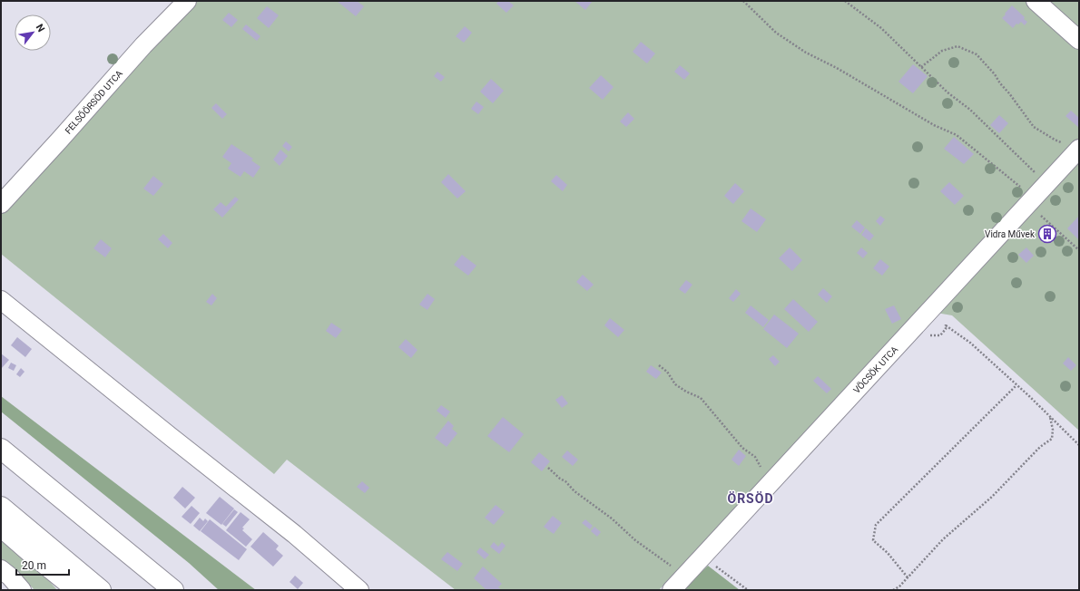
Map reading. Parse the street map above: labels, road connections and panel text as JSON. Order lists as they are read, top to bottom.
{
  "streets": {
    "street": ["FELSŐÖRSÖD UTCA", "VÖCSÖK UTCA"]
  },
  "districts": ["ÖRSÖD"],
  "places": {
    "building": ["Vidra Művek"]
  },
  "scale_bar": "20 m",
  "north": "top right"
}
